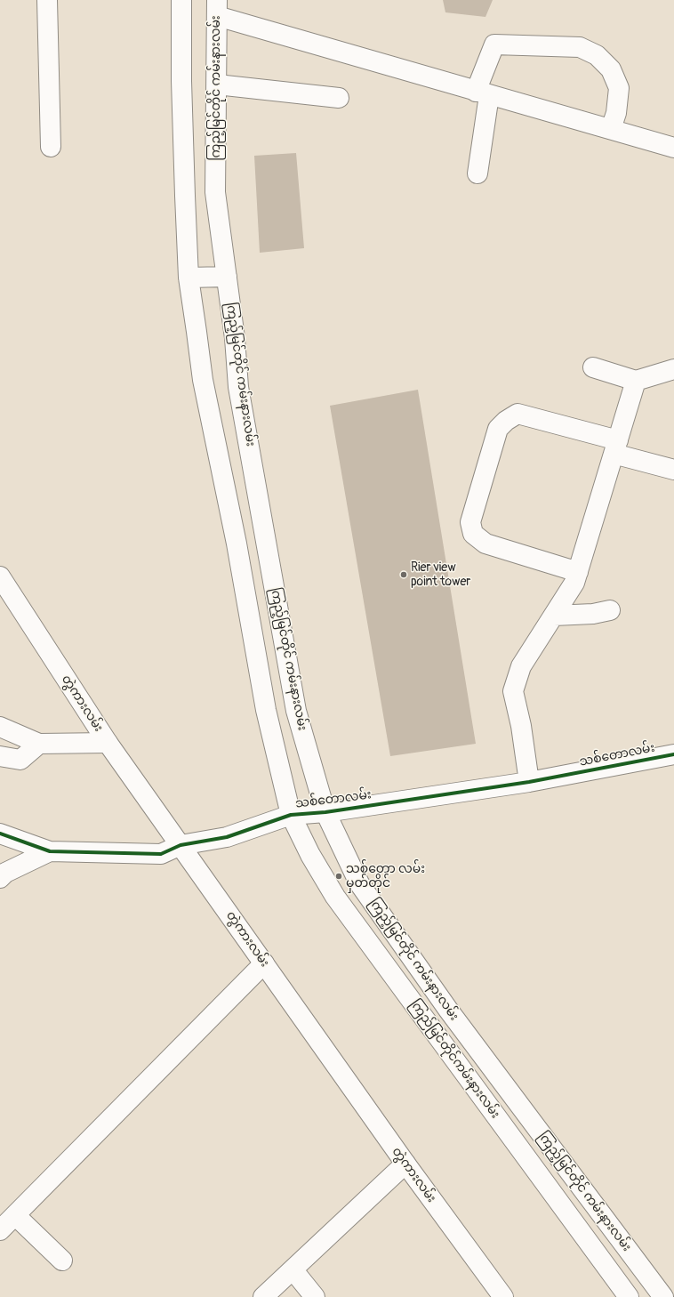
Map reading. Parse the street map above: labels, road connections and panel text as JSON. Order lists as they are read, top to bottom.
{
  "streets": {
    "main road": [
      "ကြည့်မြင်တိုင် ကမ်းနားလမ်း",
      "တွဲကားလမ်း",
      "သစ်တောလမ်း",
      "ကြည်မြင်တိုင်ကမ်းနားလမ်း"
    ]
  },
  "crossings": [
    ["ကြည့်မြင်တိုင် ကမ်းနားလမ်း", "သစ်တောလမ်း"],
    ["တွဲကားလမ်း", "သစ်တောလမ်း"],
    ["သစ်တောလမ်း", "ကြည်မြင်တိုင်ကမ်းနားလမ်း"]
  ],
  "places": ["Rier view point tower", "သစ်တော လမ်း မှတ်တိုင်"]
}
